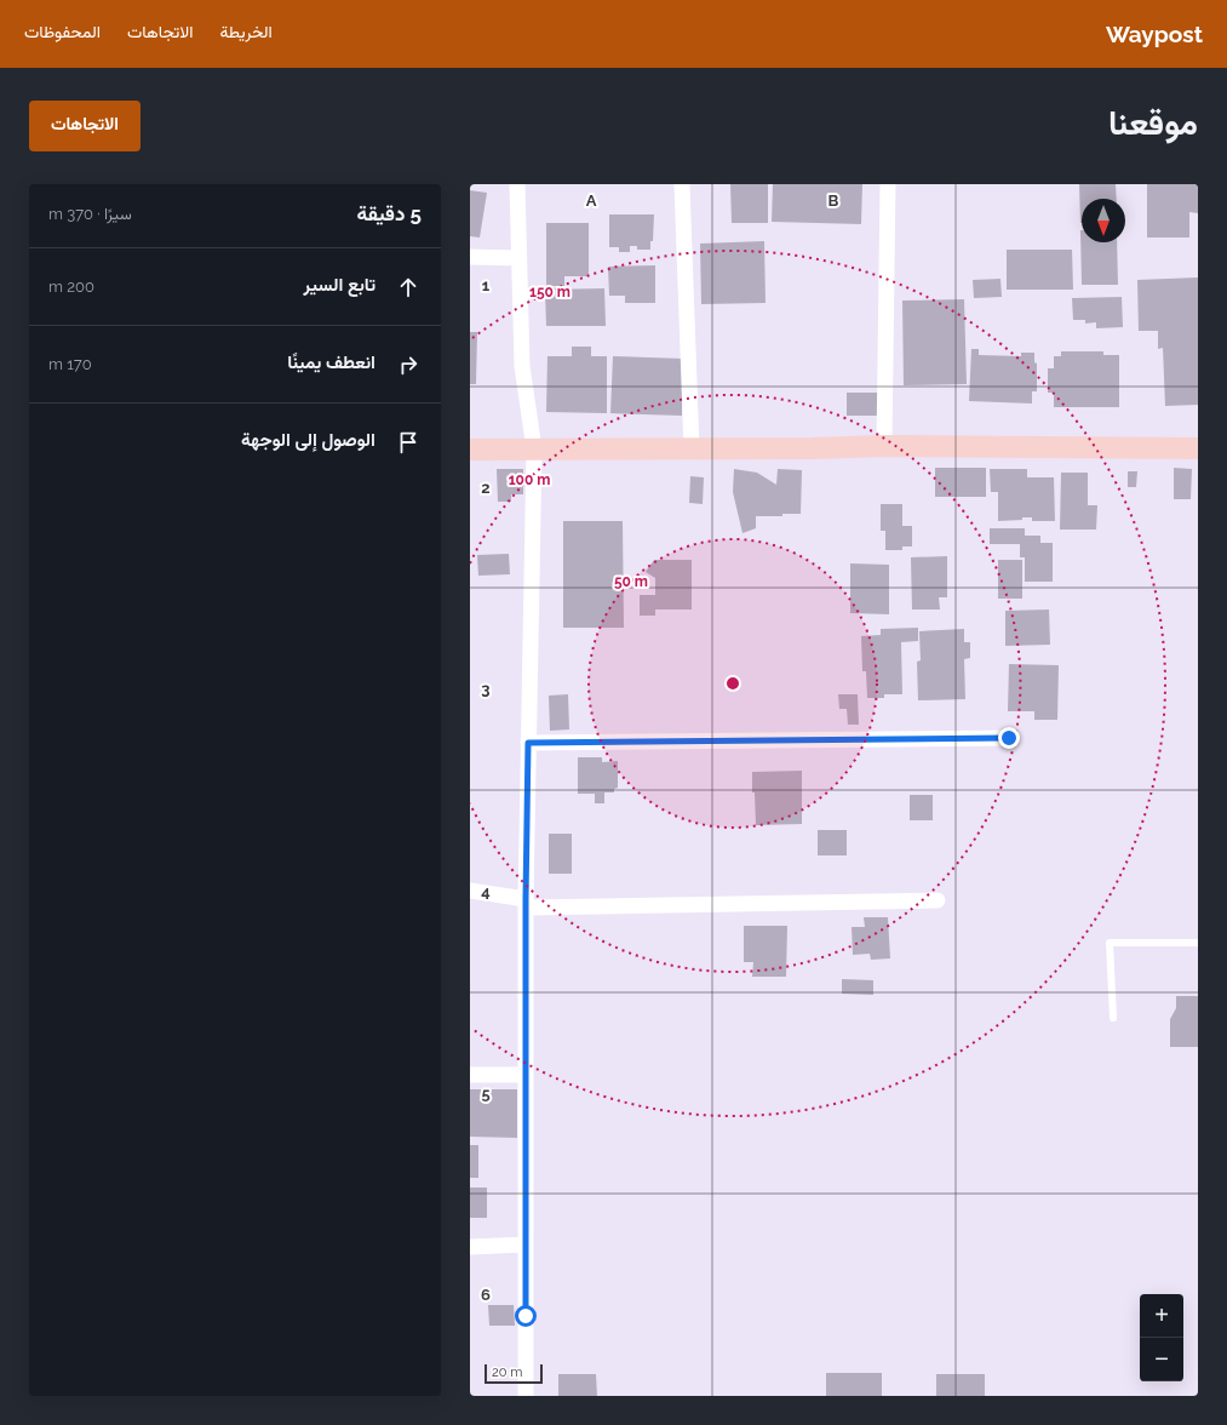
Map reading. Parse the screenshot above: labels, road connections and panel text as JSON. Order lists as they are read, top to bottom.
{
  "scale_bar": "20 m",
  "north": "bottom",
  "page": {
    "header": "Waypost",
    "nav": ["الخريطة", "الاتجاهات", "المحفوظات"],
    "title": "موقعنا",
    "buttons": "الاتجاهات",
    "heading": ["5 دقيقة", "سيرًا · 370 m"],
    "list": [
      ["تابع السير", "200 m"],
      ["انعطف يمينًا", "170 m"],
      "الوصول إلى الوجهة"
    ],
    "map_buttons": ["+", "−"],
    "scale": "20 m"
  },
  "grid": {
    "columns": ["A", "B"],
    "rows": [
      "1",
      "2",
      "3",
      "4",
      "5",
      "6"
    ]
  },
  "rings": ["150 m", "100 m", "50 m"]
}
